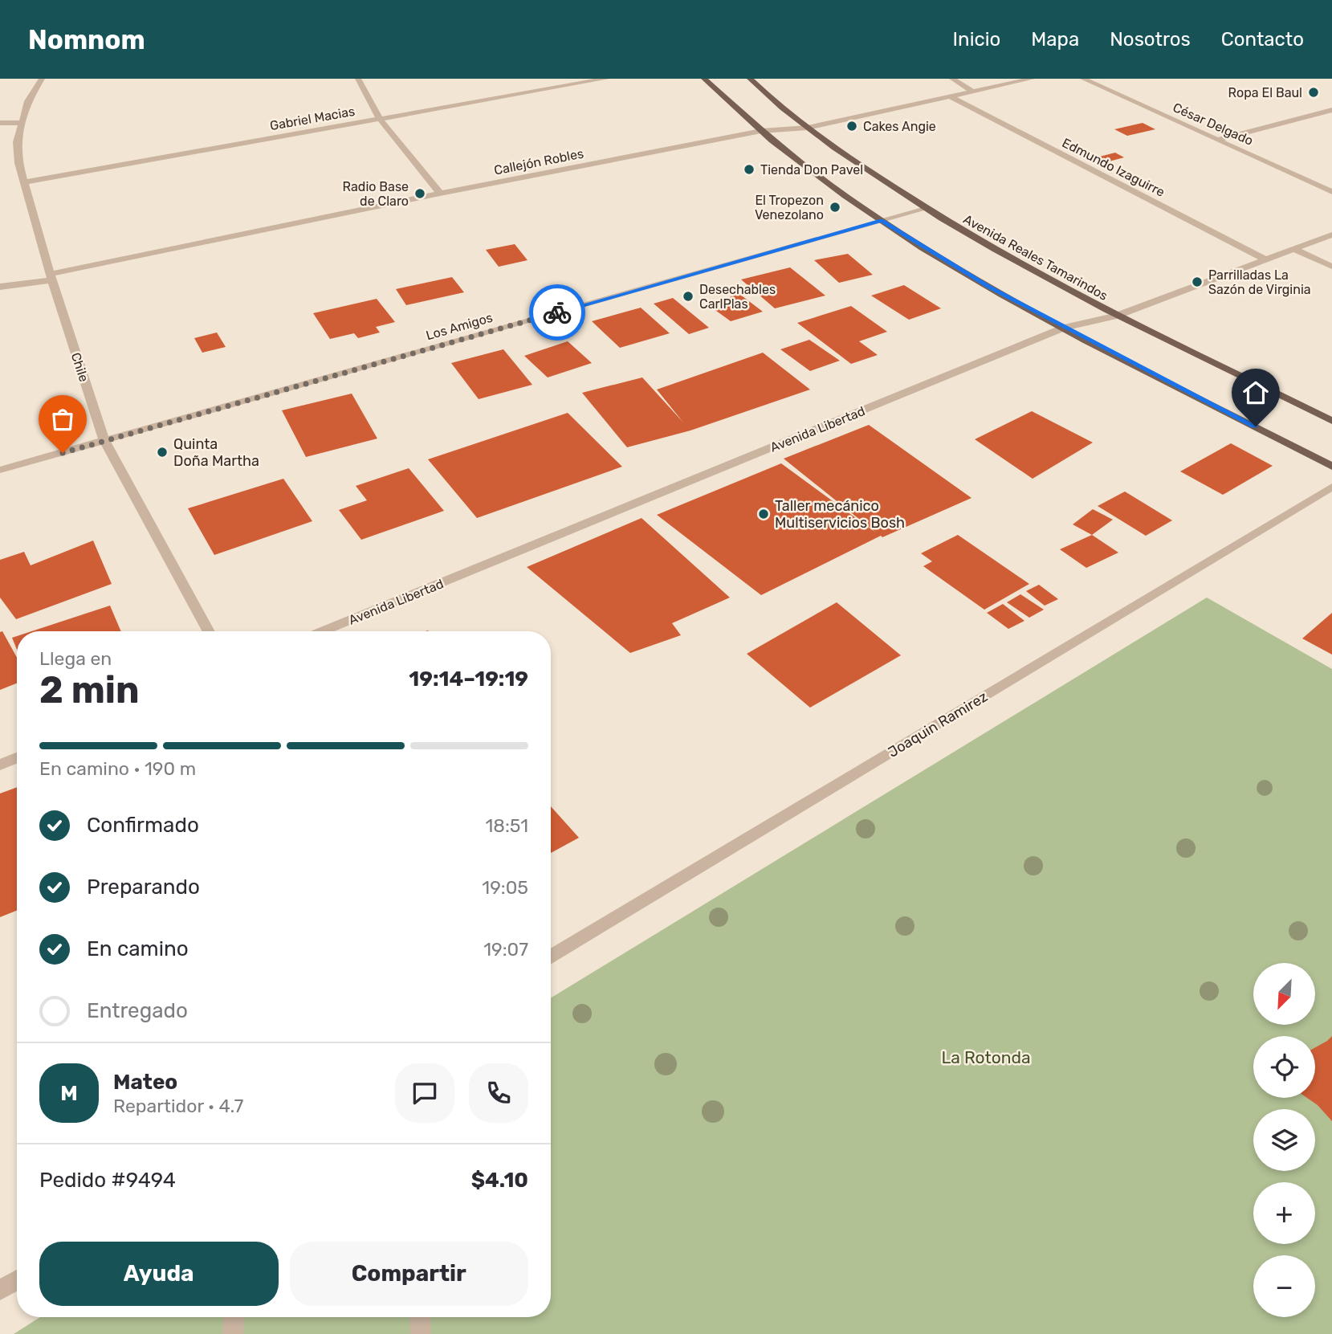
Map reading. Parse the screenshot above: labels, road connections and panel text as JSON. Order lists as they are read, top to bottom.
{
  "streets": {
    "main road": ["Avenida Reales Tamarindos"],
    "street": [
      "Gabriel Macias",
      "César Delgado",
      "Callejón Robles",
      "Edmundo Izaguirre",
      "Los Amigos",
      "Chile",
      "Avenida Libertad",
      "Joaquin Ramirez"
    ]
  },
  "crossings": [
    ["Gabriel Macias", "Chile"],
    ["Callejón Robles", "Edmundo Izaguirre"],
    ["Callejón Robles", "Avenida Reales Tamarindos"],
    ["Callejón Robles", "Chile"],
    ["Edmundo Izaguirre", "Avenida Libertad"],
    ["Avenida Reales Tamarindos", "Los Amigos"],
    ["Avenida Reales Tamarindos", "Avenida Libertad"],
    ["Los Amigos", "Chile"]
  ],
  "parks": ["La Rotonda"],
  "places": [
    "Ropa El Baul",
    "Cakes Angie",
    "Tienda Don Pavel",
    "Radio Base de Claro",
    "El Tropezon Venezolano",
    "Parrilladas La Sazón de Virginia",
    "Desechables CarlPlas",
    "Quinta Doña Martha",
    "Taller mecánico Multiservicios Bosh"
  ],
  "north": "bottom left",
  "page": {
    "header": "Nomnom",
    "nav": [
      "Inicio",
      "Mapa",
      "Nosotros",
      "Contacto"
    ],
    "heading": ["2 min", "Llega en", "19:14–19:19"],
    "panel": [
      "Mateo",
      "Repartidor · 4.7",
      "Pedido #9494",
      "$4.10"
    ],
    "bar": "En camino · 190 m",
    "list": [
      ["Confirmado", "18:51"],
      ["Preparando", "19:05"],
      ["En camino", "19:07"],
      "Entregado"
    ],
    "map_buttons": ["+", "−"],
    "round": "M",
    "buttons": ["Ayuda", "Compartir"]
  }
}
